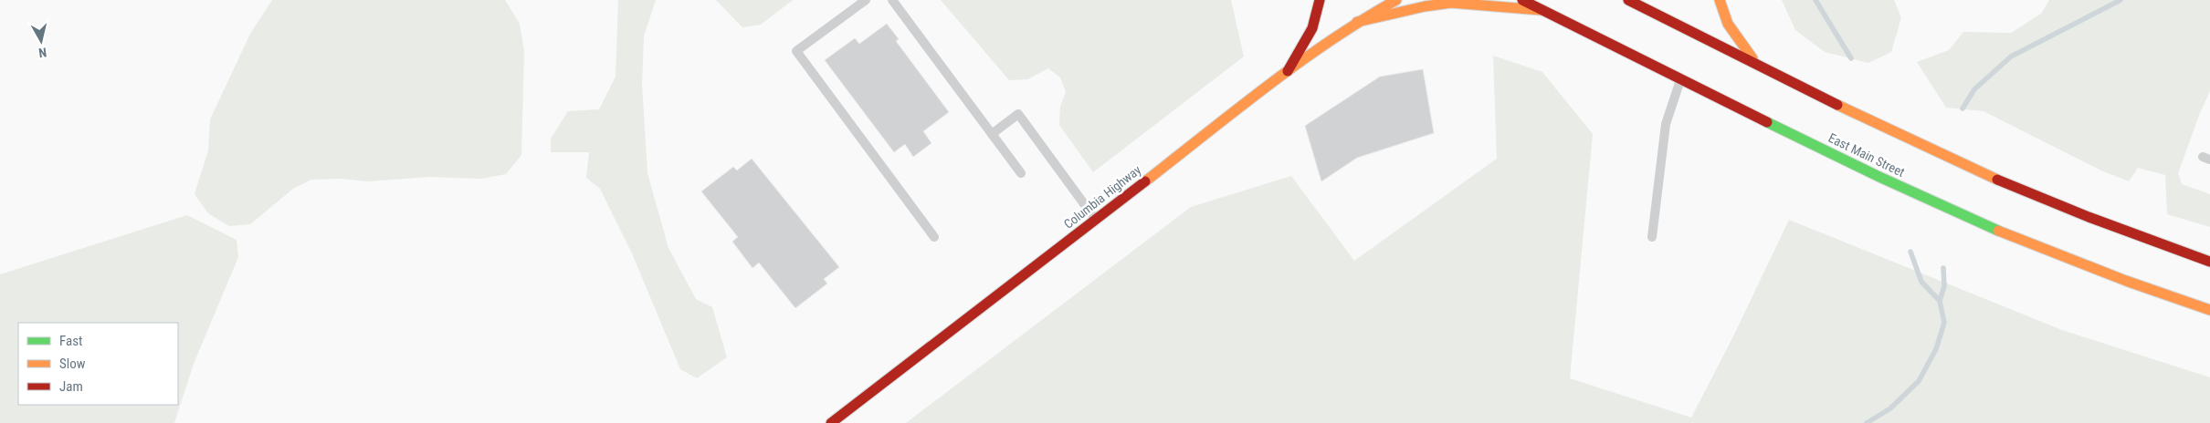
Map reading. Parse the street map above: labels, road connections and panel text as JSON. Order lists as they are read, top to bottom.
{
  "streets": {
    "main road": ["East Main Street", "Columbia Highway"]
  },
  "legend": ["Fast", "Slow", "Jam"],
  "north": "bottom"
}
